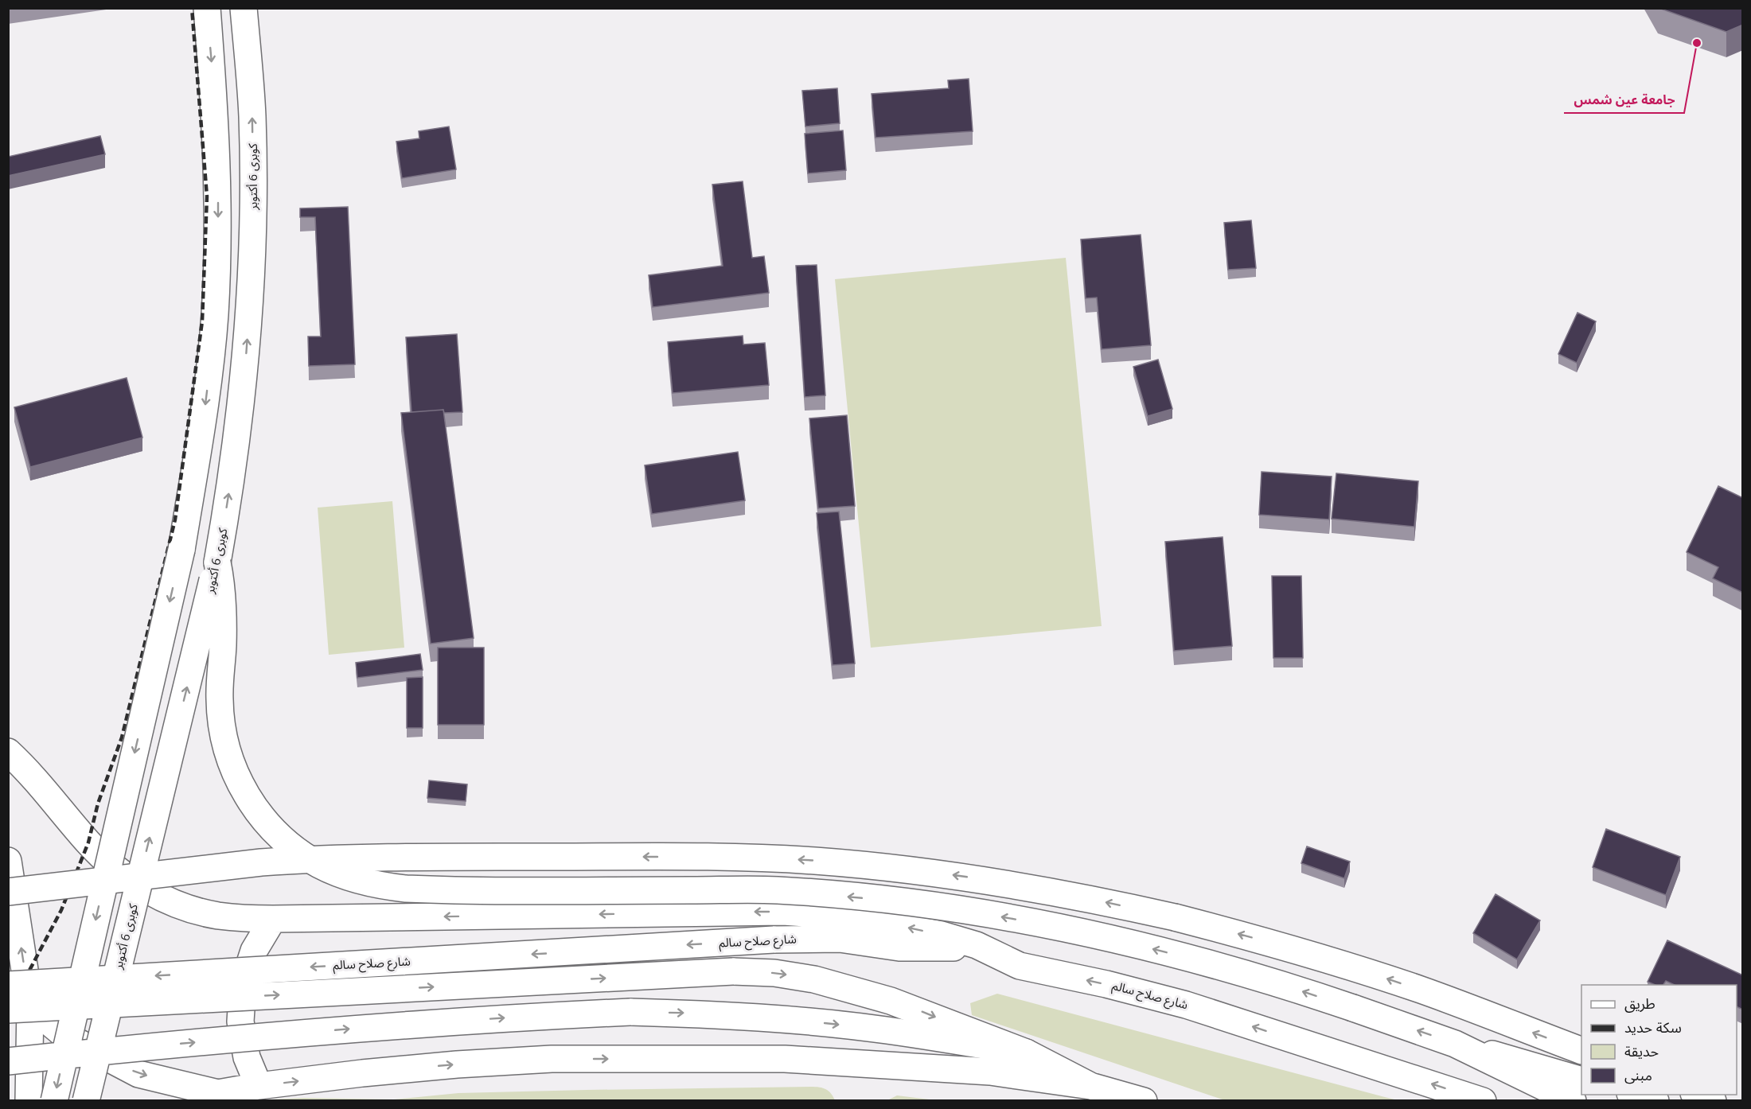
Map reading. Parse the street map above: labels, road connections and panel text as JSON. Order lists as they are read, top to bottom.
{
  "streets": {
    "main road": ["كوبرى 6 أكتوبر", "شارع صلاح سالم"]
  },
  "places": ["جامعة عين شمس"],
  "legend": [
    "طريق",
    "سكة حديد",
    "حديقة",
    "مبنى"
  ]
}
